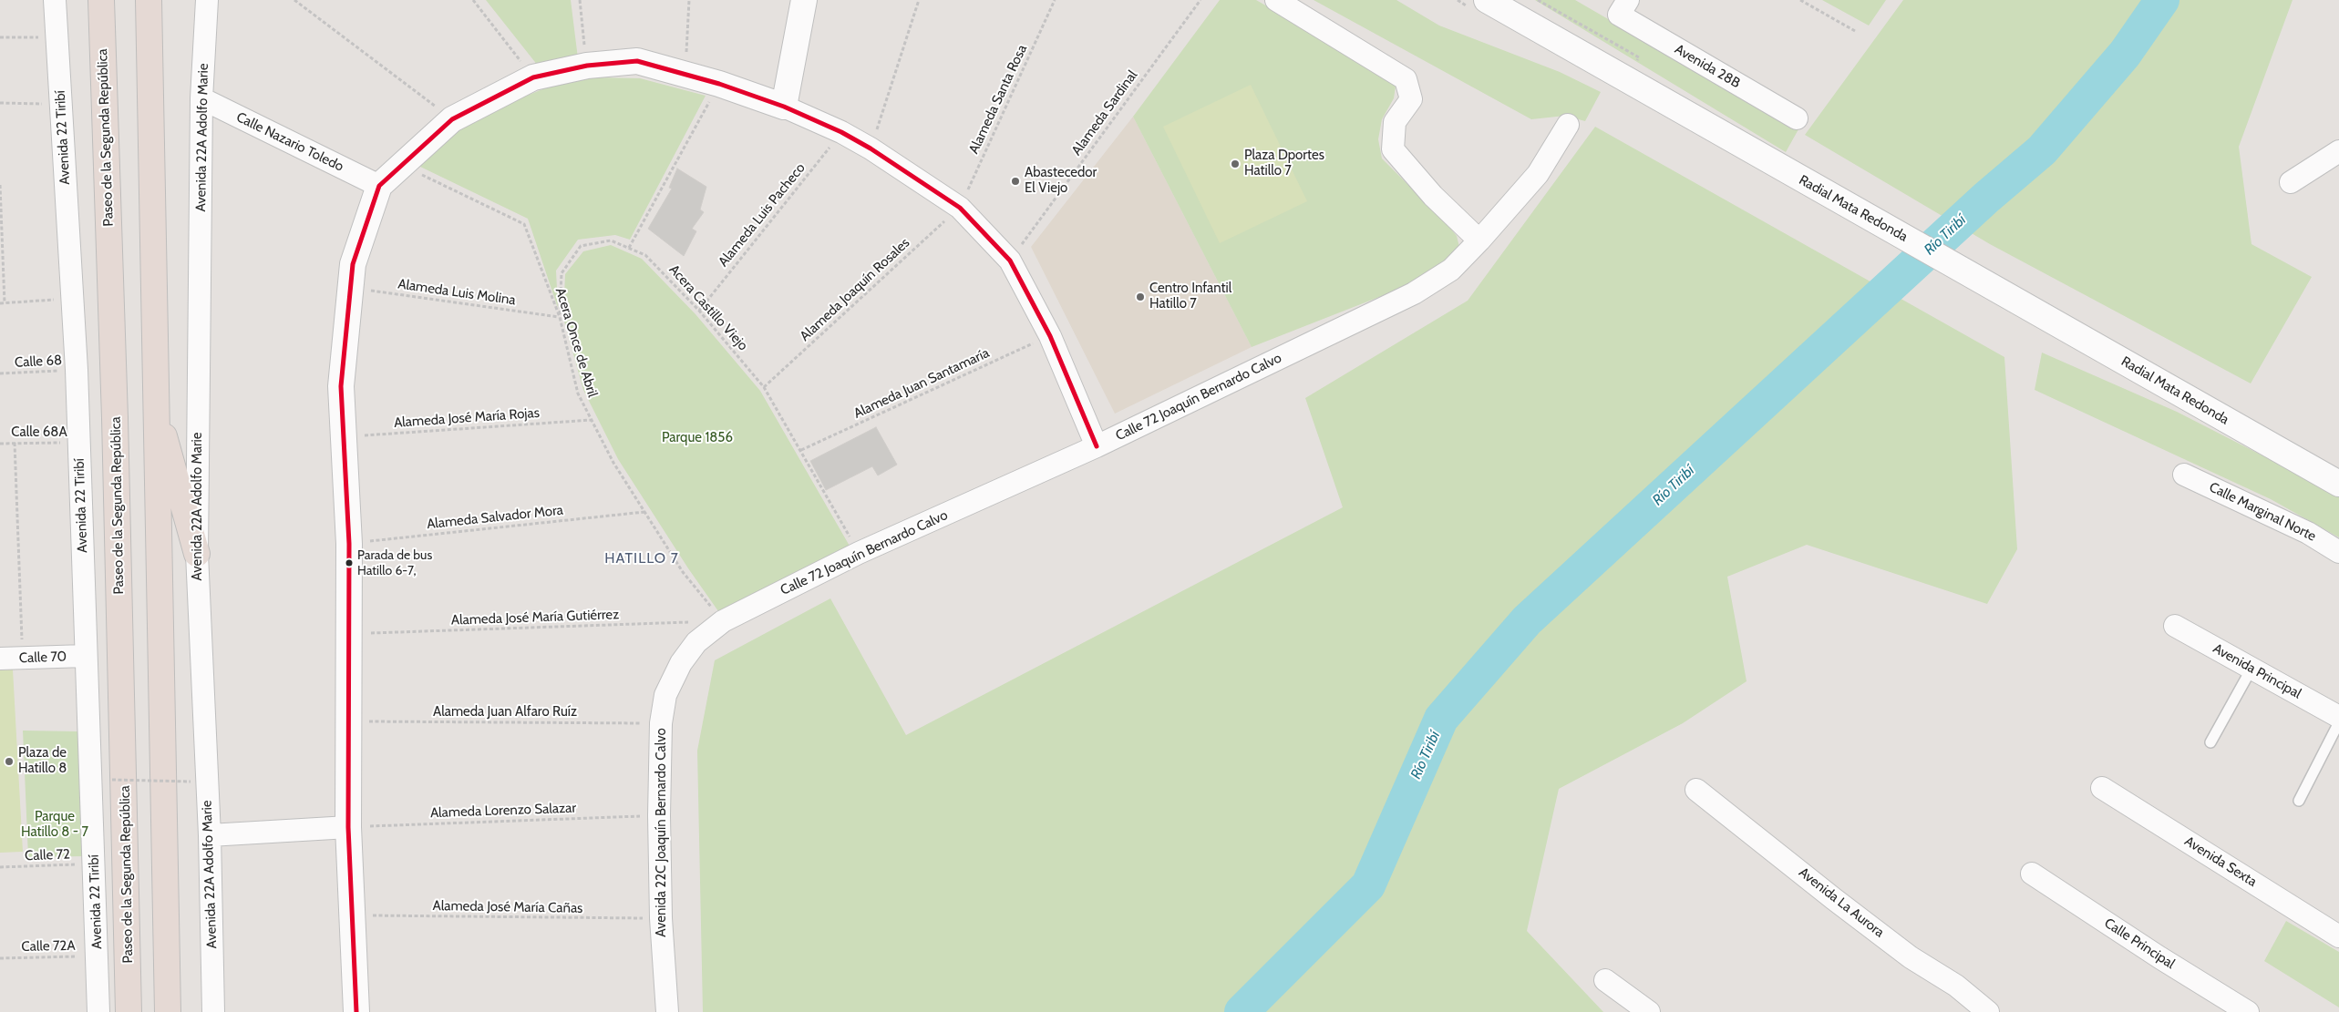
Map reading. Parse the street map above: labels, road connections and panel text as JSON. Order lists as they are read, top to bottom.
{
  "streets": {
    "highway": ["Paseo de la Segunda República"],
    "street": [
      "Avenida 28B",
      "Avenida 22 Tiribí",
      "Avenida 22A Adolfo Marie",
      "Calle Nazario Toledo",
      "Radial Mata Redonda",
      "Calle 72 Joaquín Bernardo Calvo",
      "Calle Marginal Norte",
      "Calle 70",
      "Avenida Principal",
      "Avenida 22C Joaquín Bernardo Calvo",
      "Avenida Sexta",
      "Avenida La Aurora",
      "Calle Principal"
    ],
    "path": [
      "Alameda Santa Rosa",
      "Alameda Sardinal",
      "Alameda Luis Pacheco",
      "Alameda Joaquín Rosales",
      "Alameda Luis Molina",
      "Acera Castillo Viejo",
      "Acera Once de Abril",
      "Calle 68",
      "Alameda Juan Santamaría",
      "Alameda José María Rojas",
      "Calle 68A",
      "Alameda Salvador Mora",
      "Alameda José María Gutiérrez",
      "Alameda Juan Alfaro Ruíz",
      "Alameda Lorenzo Salazar",
      "Calle 72",
      "Alameda José María Cañas",
      "Calle 72A"
    ]
  },
  "crossings": [
    ["Alameda Santa Rosa", "Alameda Joaquín Rosales"],
    ["Avenida 22 Tiribí", "Calle 68"],
    ["Avenida 22 Tiribí", "Calle 68A"],
    ["Avenida 22 Tiribí", "Calle 70"],
    ["Avenida 22 Tiribí", "Calle 72"],
    ["Avenida 22 Tiribí", "Calle 72A"],
    ["Avenida 22A Adolfo Marie", "Calle Nazario Toledo"],
    ["Alameda Luis Pacheco", "Acera Castillo Viejo"],
    ["Alameda Joaquín Rosales", "Acera Castillo Viejo"],
    ["Alameda Luis Molina", "Acera Castillo Viejo"],
    ["Alameda Luis Molina", "Acera Once de Abril"],
    ["Acera Castillo Viejo", "Acera Once de Abril"],
    ["Acera Castillo Viejo", "Alameda Juan Santamaría"],
    ["Acera Castillo Viejo", "Calle 72 Joaquín Bernardo Calvo"],
    ["Acera Once de Abril", "Calle 72 Joaquín Bernardo Calvo"],
    ["Acera Once de Abril", "Alameda José María Rojas"],
    ["Acera Once de Abril", "Alameda Salvador Mora"],
    ["Acera Once de Abril", "Alameda José María Gutiérrez"],
    ["Acera Once de Abril", "Avenida 22C Joaquín Bernardo Calvo"],
    ["Calle 72 Joaquín Bernardo Calvo", "Alameda José María Gutiérrez"],
    ["Calle 72 Joaquín Bernardo Calvo", "Avenida 22C Joaquín Bernardo Calvo"],
    ["Alameda José María Gutiérrez", "Avenida 22C Joaquín Bernardo Calvo"],
    ["Alameda Juan Alfaro Ruíz", "Avenida 22C Joaquín Bernardo Calvo"],
    ["Alameda Lorenzo Salazar", "Avenida 22C Joaquín Bernardo Calvo"],
    ["Avenida 22C Joaquín Bernardo Calvo", "Alameda José María Cañas"]
  ],
  "districts": ["HATILLO 7"],
  "water": ["Río Tiribí"],
  "parks": ["Parque 1856", "Parque Hatillo 8 - 7"],
  "places": [
    "Plaza Dportes Hatillo 7",
    "Abastecedor El Viejo",
    "Centro Infantil Hatillo 7",
    "Parada de bus Hatillo 6-7,",
    "Plaza de Hatillo 8"
  ]
}
